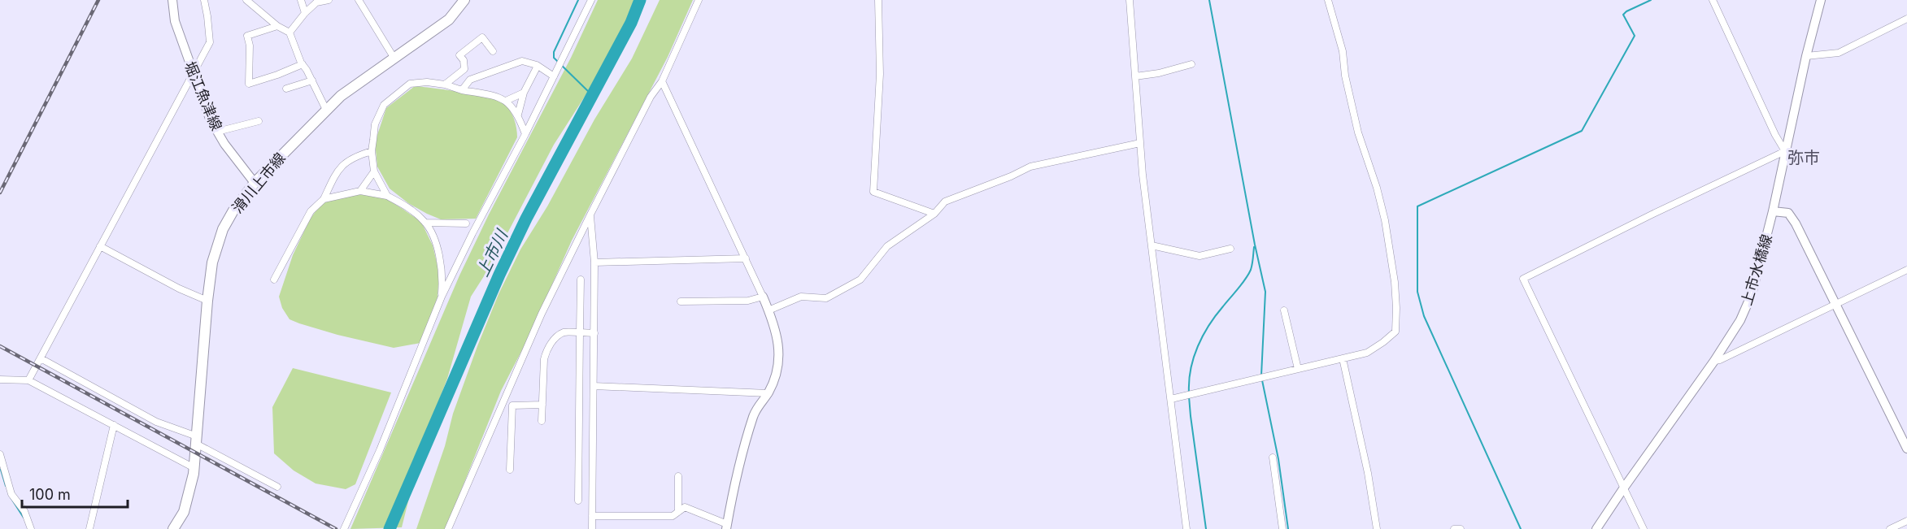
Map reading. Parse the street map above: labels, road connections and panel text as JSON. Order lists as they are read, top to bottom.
{
  "streets": {
    "main road": ["堀江魚津線", "滑川上市線", "上市水橋線"]
  },
  "crossings": [
    ["堀江魚津線", "滑川上市線"]
  ],
  "districts": ["弥市"],
  "water": ["上市川"],
  "scale_bar": "100 m"
}
